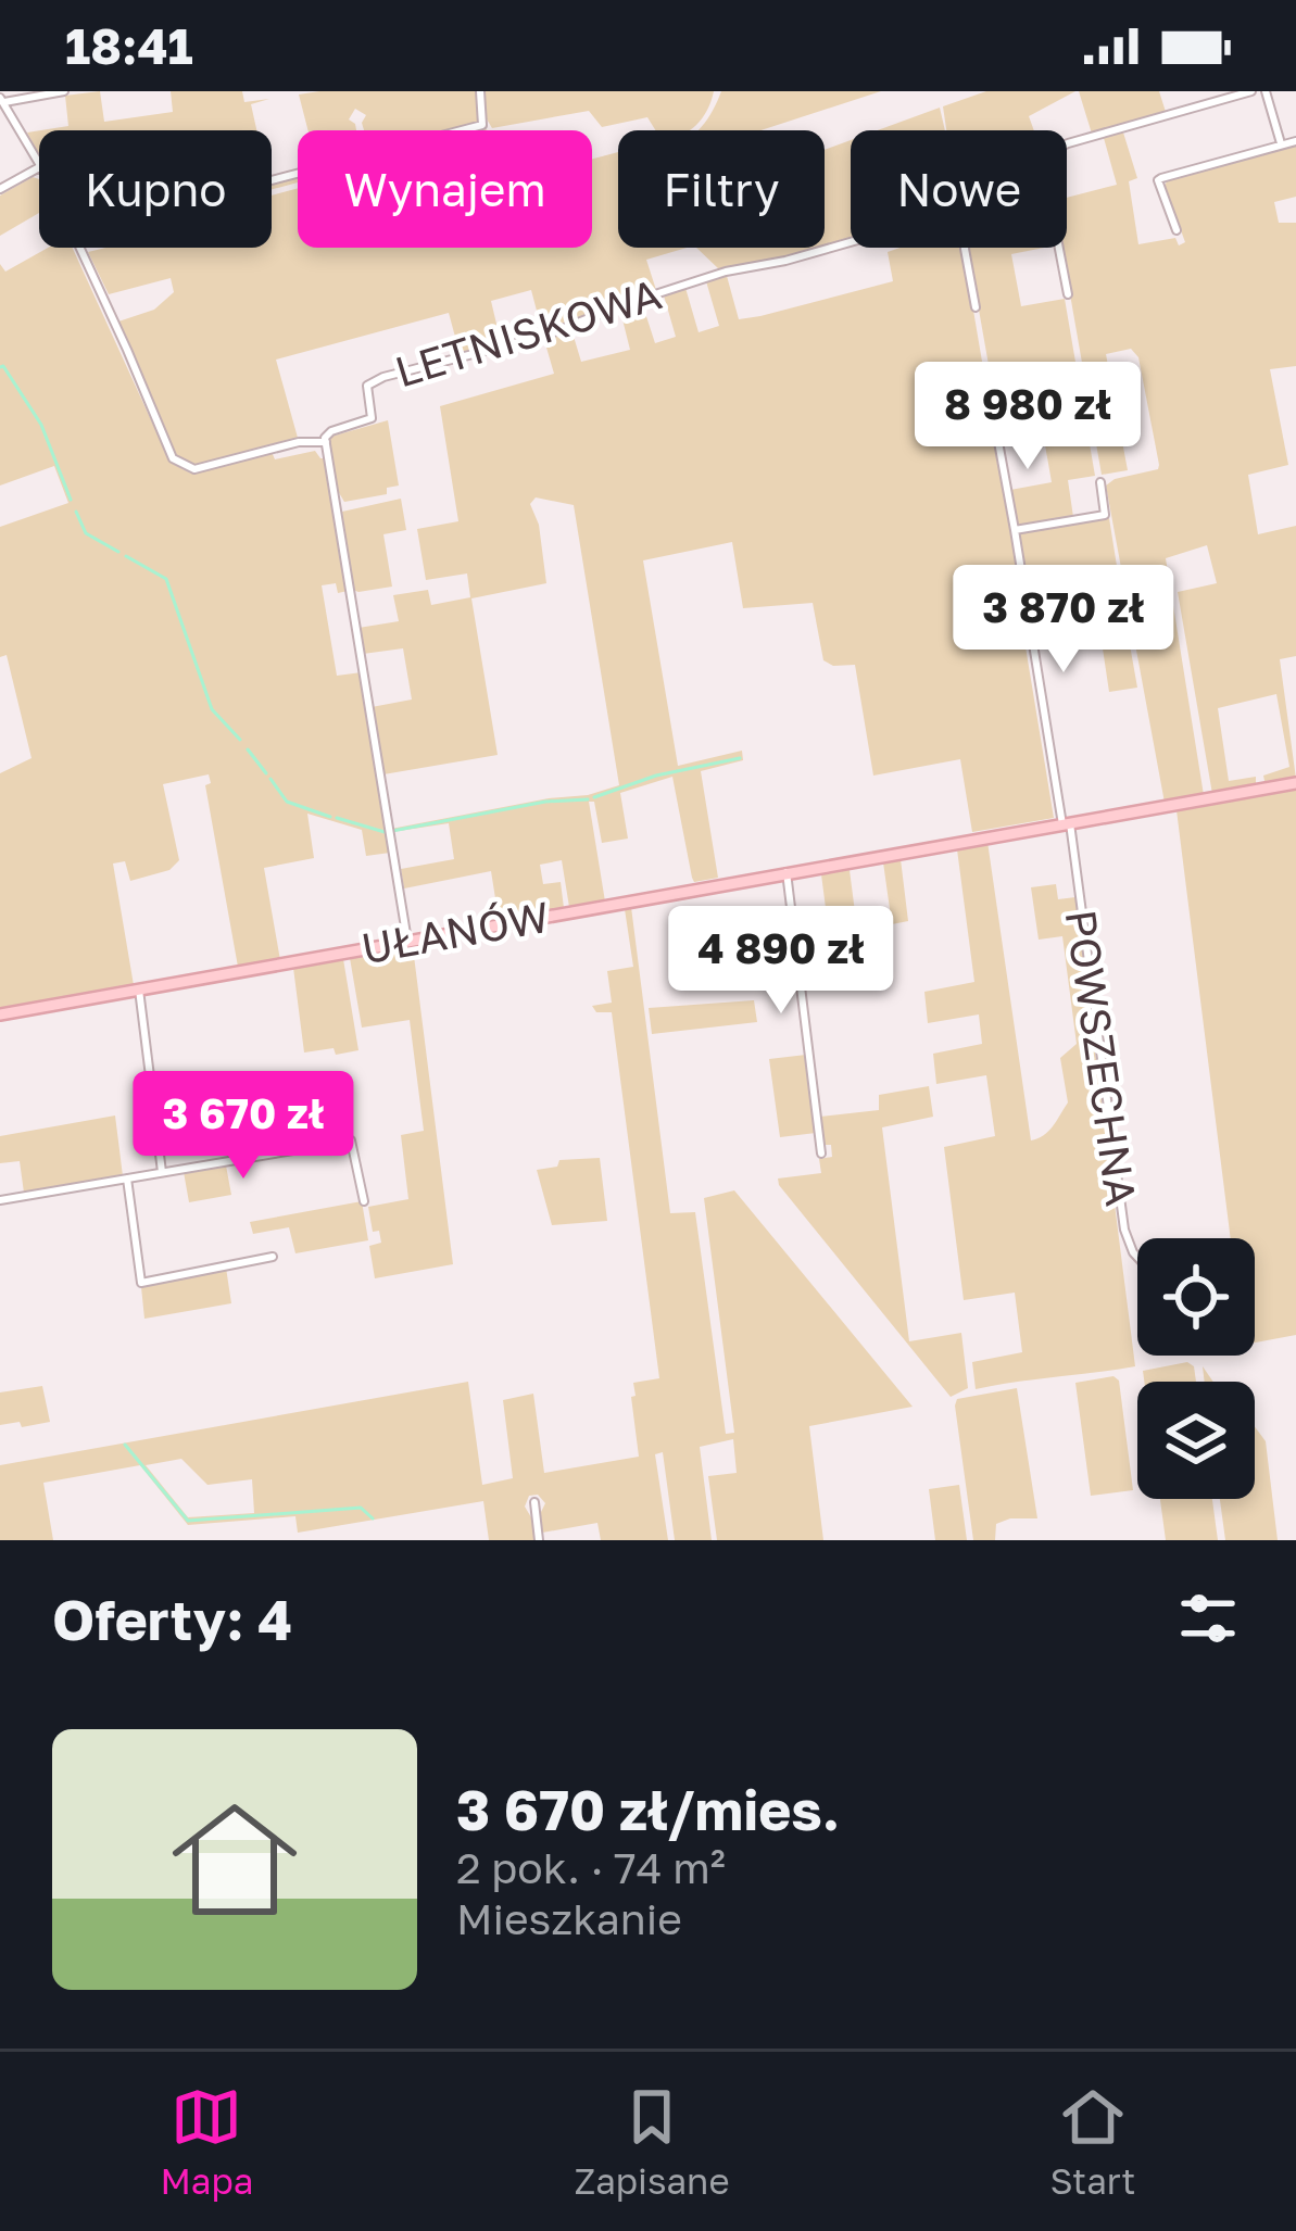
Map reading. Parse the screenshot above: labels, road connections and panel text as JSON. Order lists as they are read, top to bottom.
{
  "streets": {
    "street": ["LETNISKOWA", "UŁANÓW", "POWSZECHNA"]
  },
  "crossings": [
    ["UŁANÓW", "POWSZECHNA"]
  ],
  "page": {
    "status": "18:41",
    "chip": [
      "Kupno",
      "Wynajem",
      "Filtry",
      "Nowe"
    ],
    "price": [
      "8 980 zł",
      "3 870 zł",
      "4 890 zł",
      "3 670 zł"
    ],
    "heading": "Oferty: 4",
    "list": [
      {
        "name": "3 670 zł/mies.",
        "note": "2 pok. · 74 m² · Mieszkanie"
      }
    ],
    "tabs": ["Mapa", "Zapisane", "Start"]
  }
}
